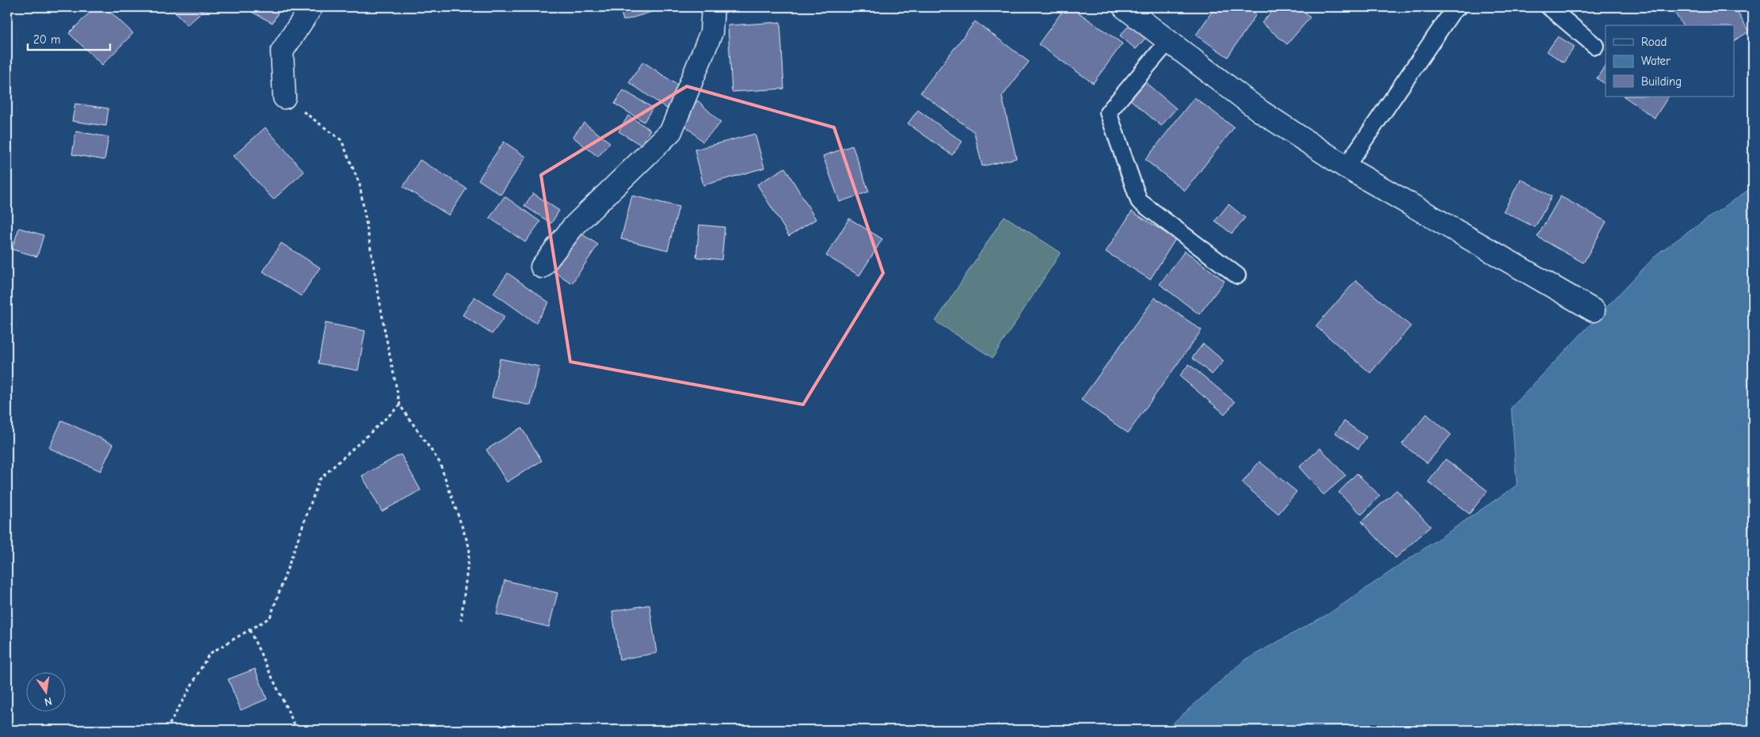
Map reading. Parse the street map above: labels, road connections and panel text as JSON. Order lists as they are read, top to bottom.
{
  "legend": ["Road", "Water", "Building"],
  "scale_bar": "20 m",
  "north": "bottom"
}
